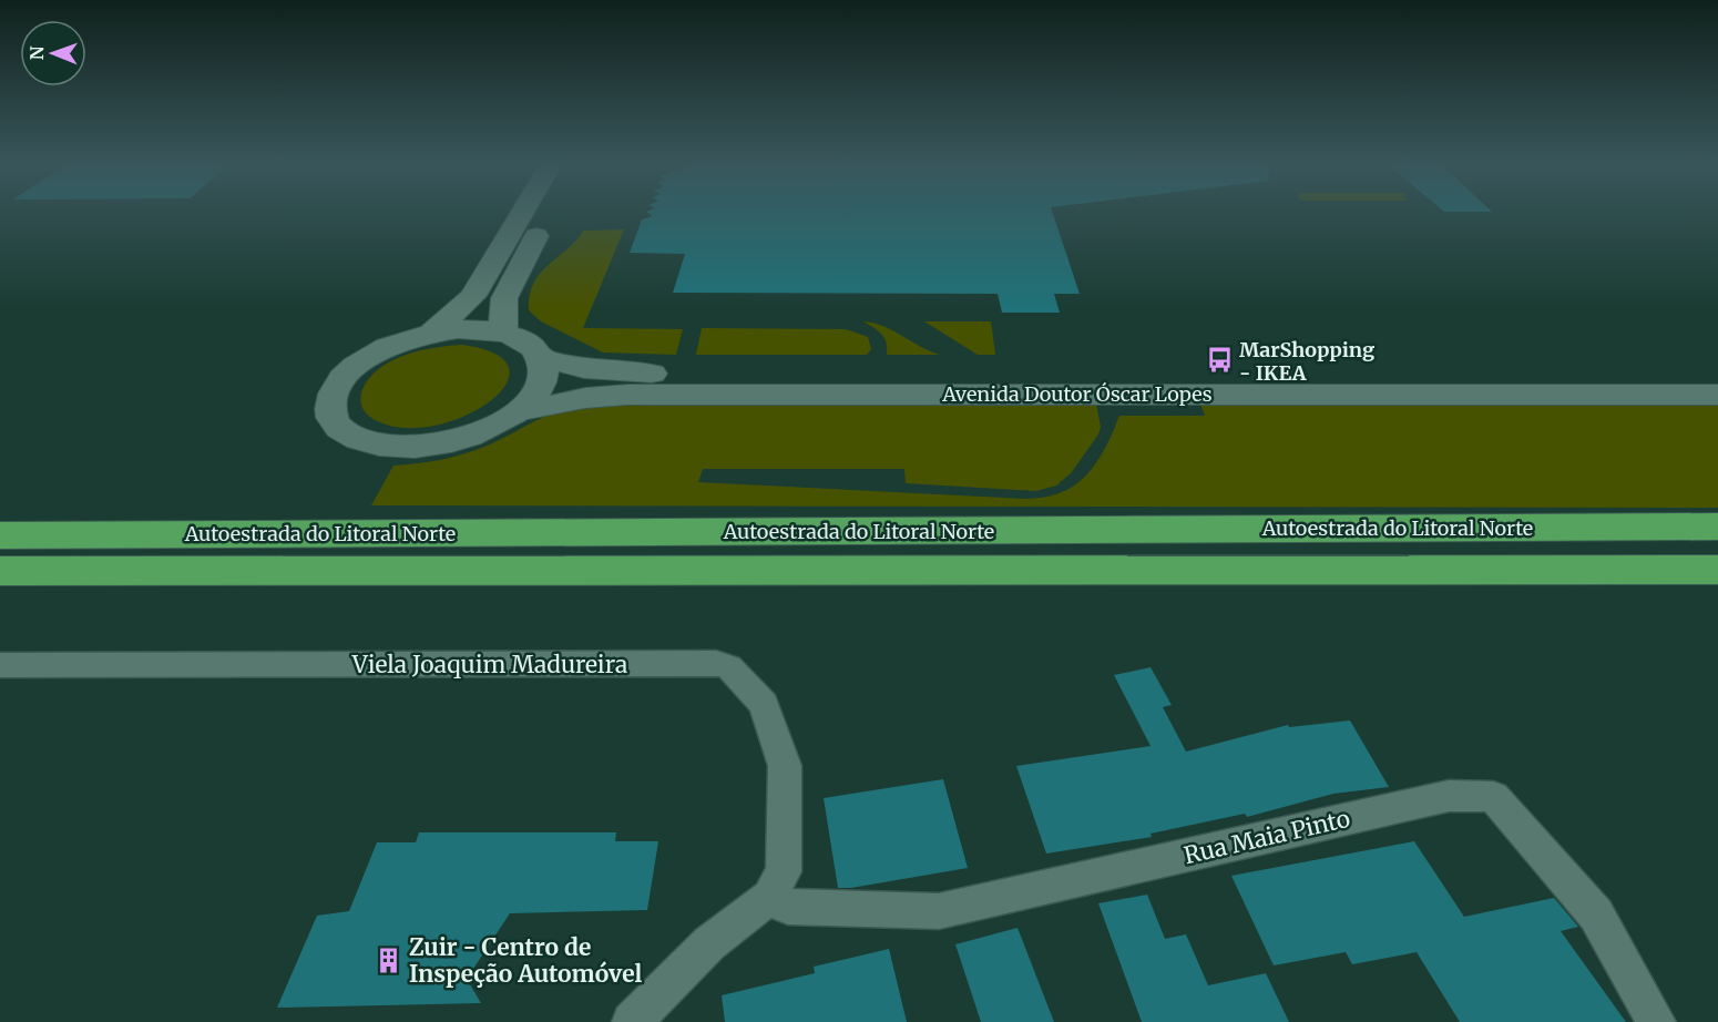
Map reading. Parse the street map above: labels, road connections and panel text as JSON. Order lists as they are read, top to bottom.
{
  "streets": {
    "highway": ["Autoestrada do Litoral Norte"],
    "main road": ["Avenida Doutor Óscar Lopes"],
    "street": ["Viela Joaquim Madureira", "Rua Maia Pinto"]
  },
  "crossings": [
    ["Viela Joaquim Madureira", "Rua Maia Pinto"]
  ],
  "places": {
    "bus stop": ["MarShopping - IKEA"],
    "building": ["Zuir - Centro de Inspeção Automóvel"]
  },
  "north": "left"
}
